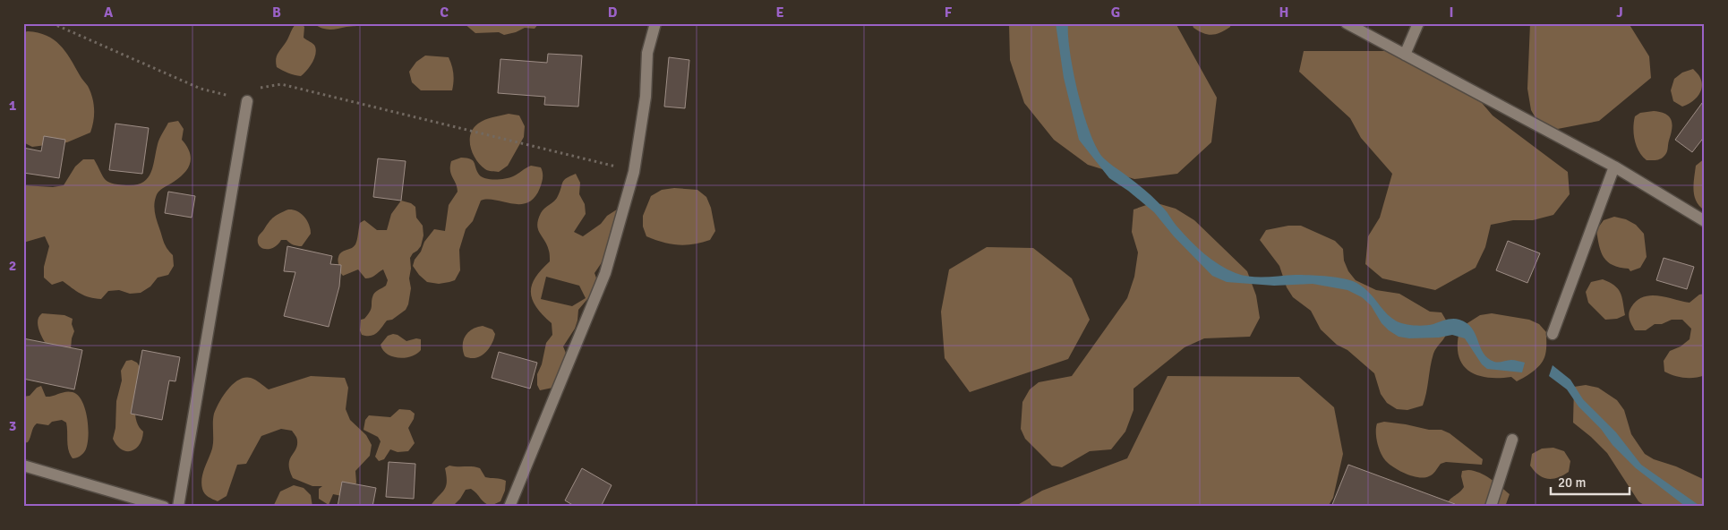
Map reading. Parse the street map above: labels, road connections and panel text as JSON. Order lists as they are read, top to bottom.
{
  "scale_bar": "20 m",
  "grid": {
    "columns": [
      "A",
      "B",
      "C",
      "D",
      "E",
      "F",
      "G",
      "H",
      "I",
      "J"
    ],
    "rows": ["1", "2", "3"]
  }
}
